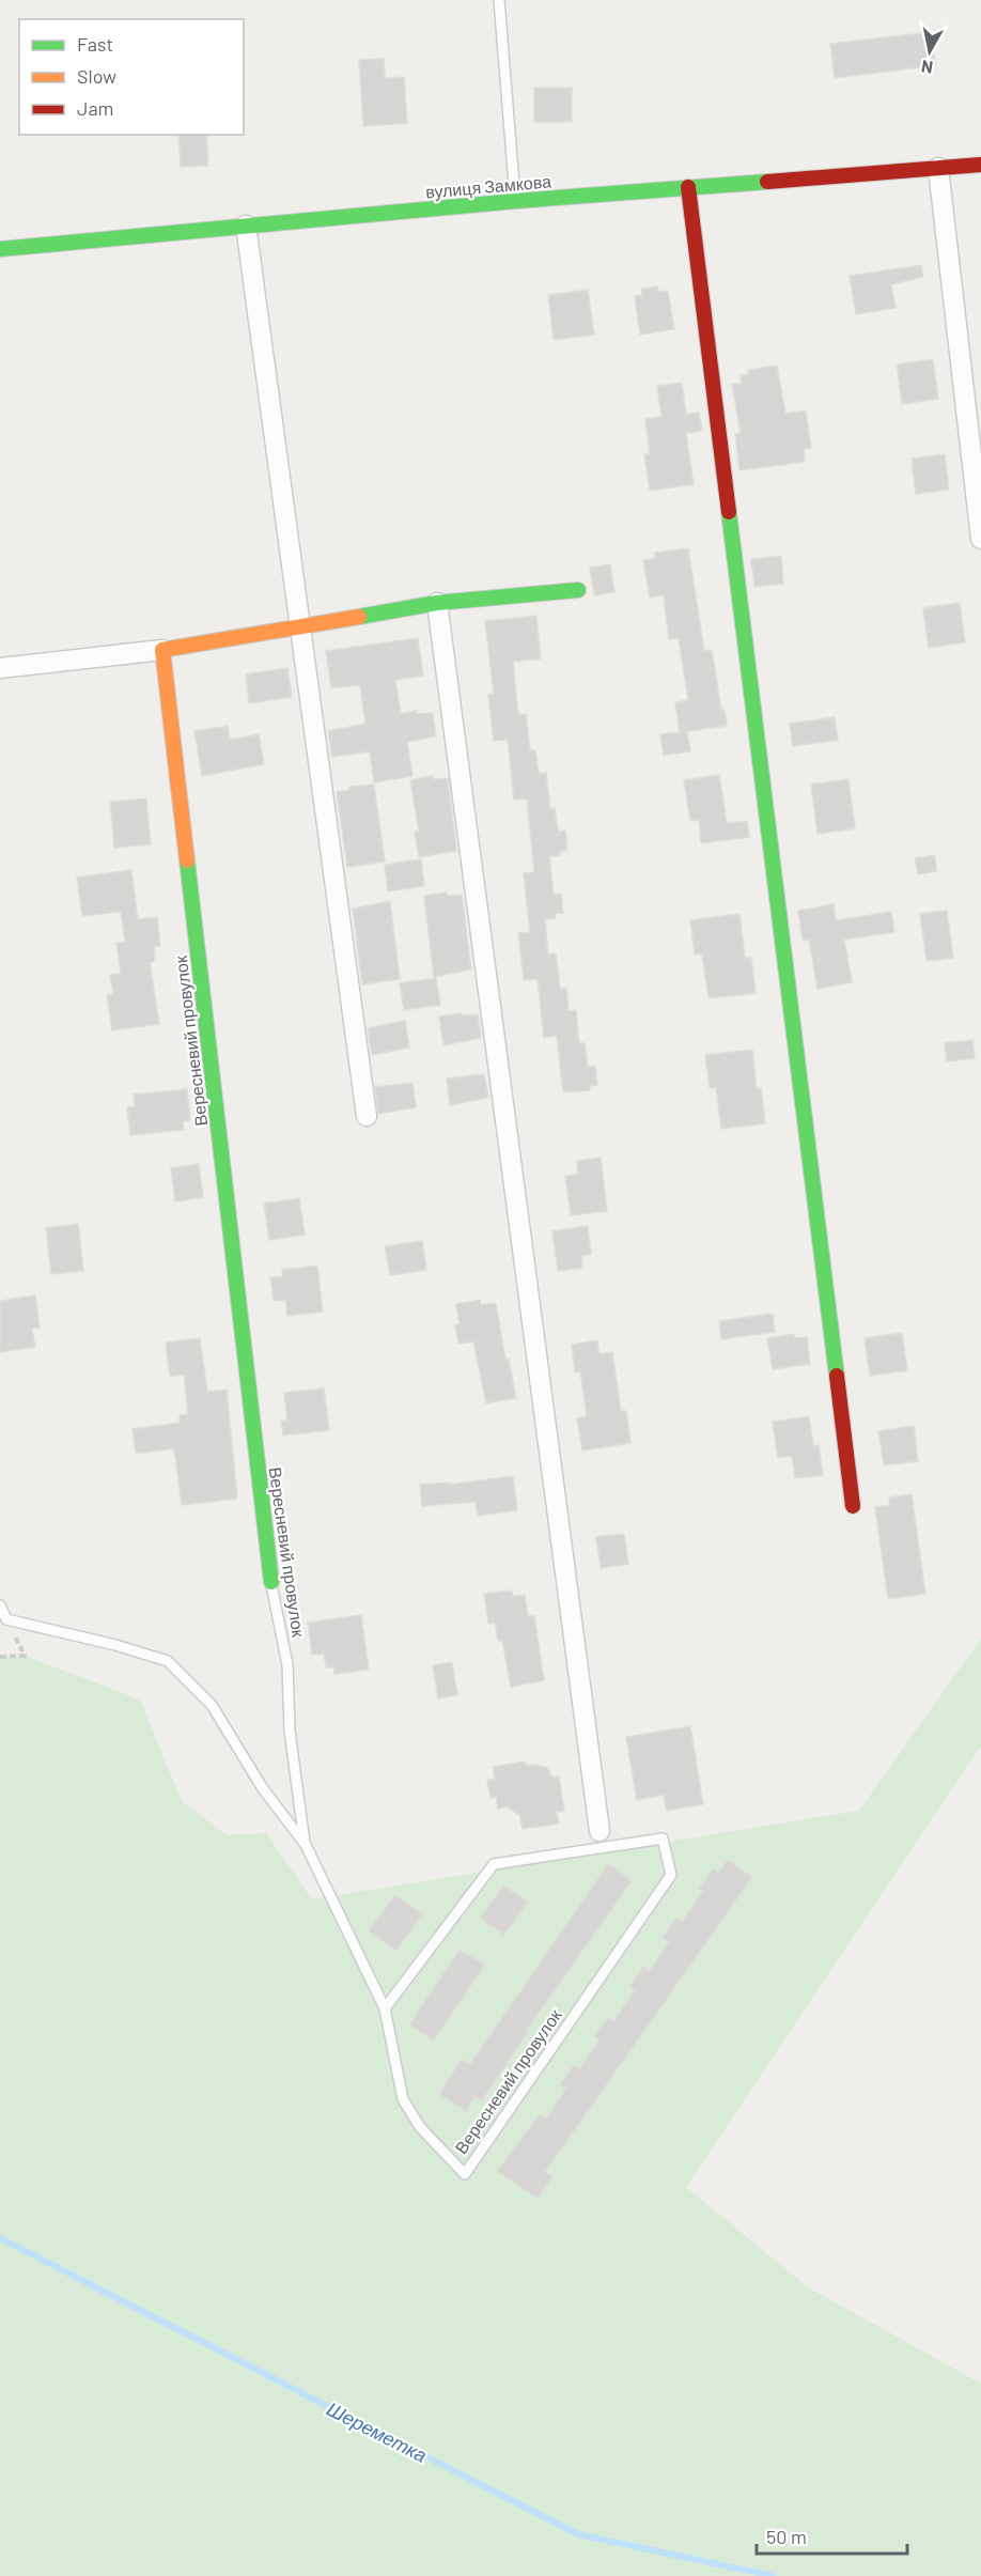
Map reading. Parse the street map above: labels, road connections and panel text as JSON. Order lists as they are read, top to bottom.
{
  "streets": {
    "street": ["вулиця Замкова", "Вересневий провулок"]
  },
  "water": ["Шереметка"],
  "legend": ["Fast", "Slow", "Jam"],
  "scale_bar": "50 m",
  "north": "bottom"
}
